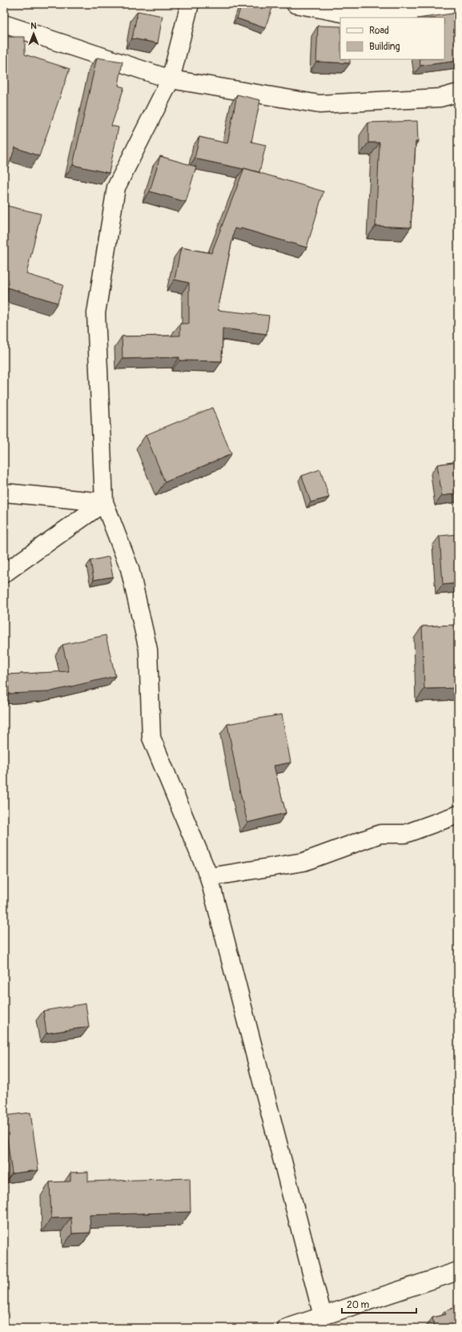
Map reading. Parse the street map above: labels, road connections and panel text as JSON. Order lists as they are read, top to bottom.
{
  "legend": ["Road", "Building"],
  "scale_bar": "20 m",
  "north": "top"
}
